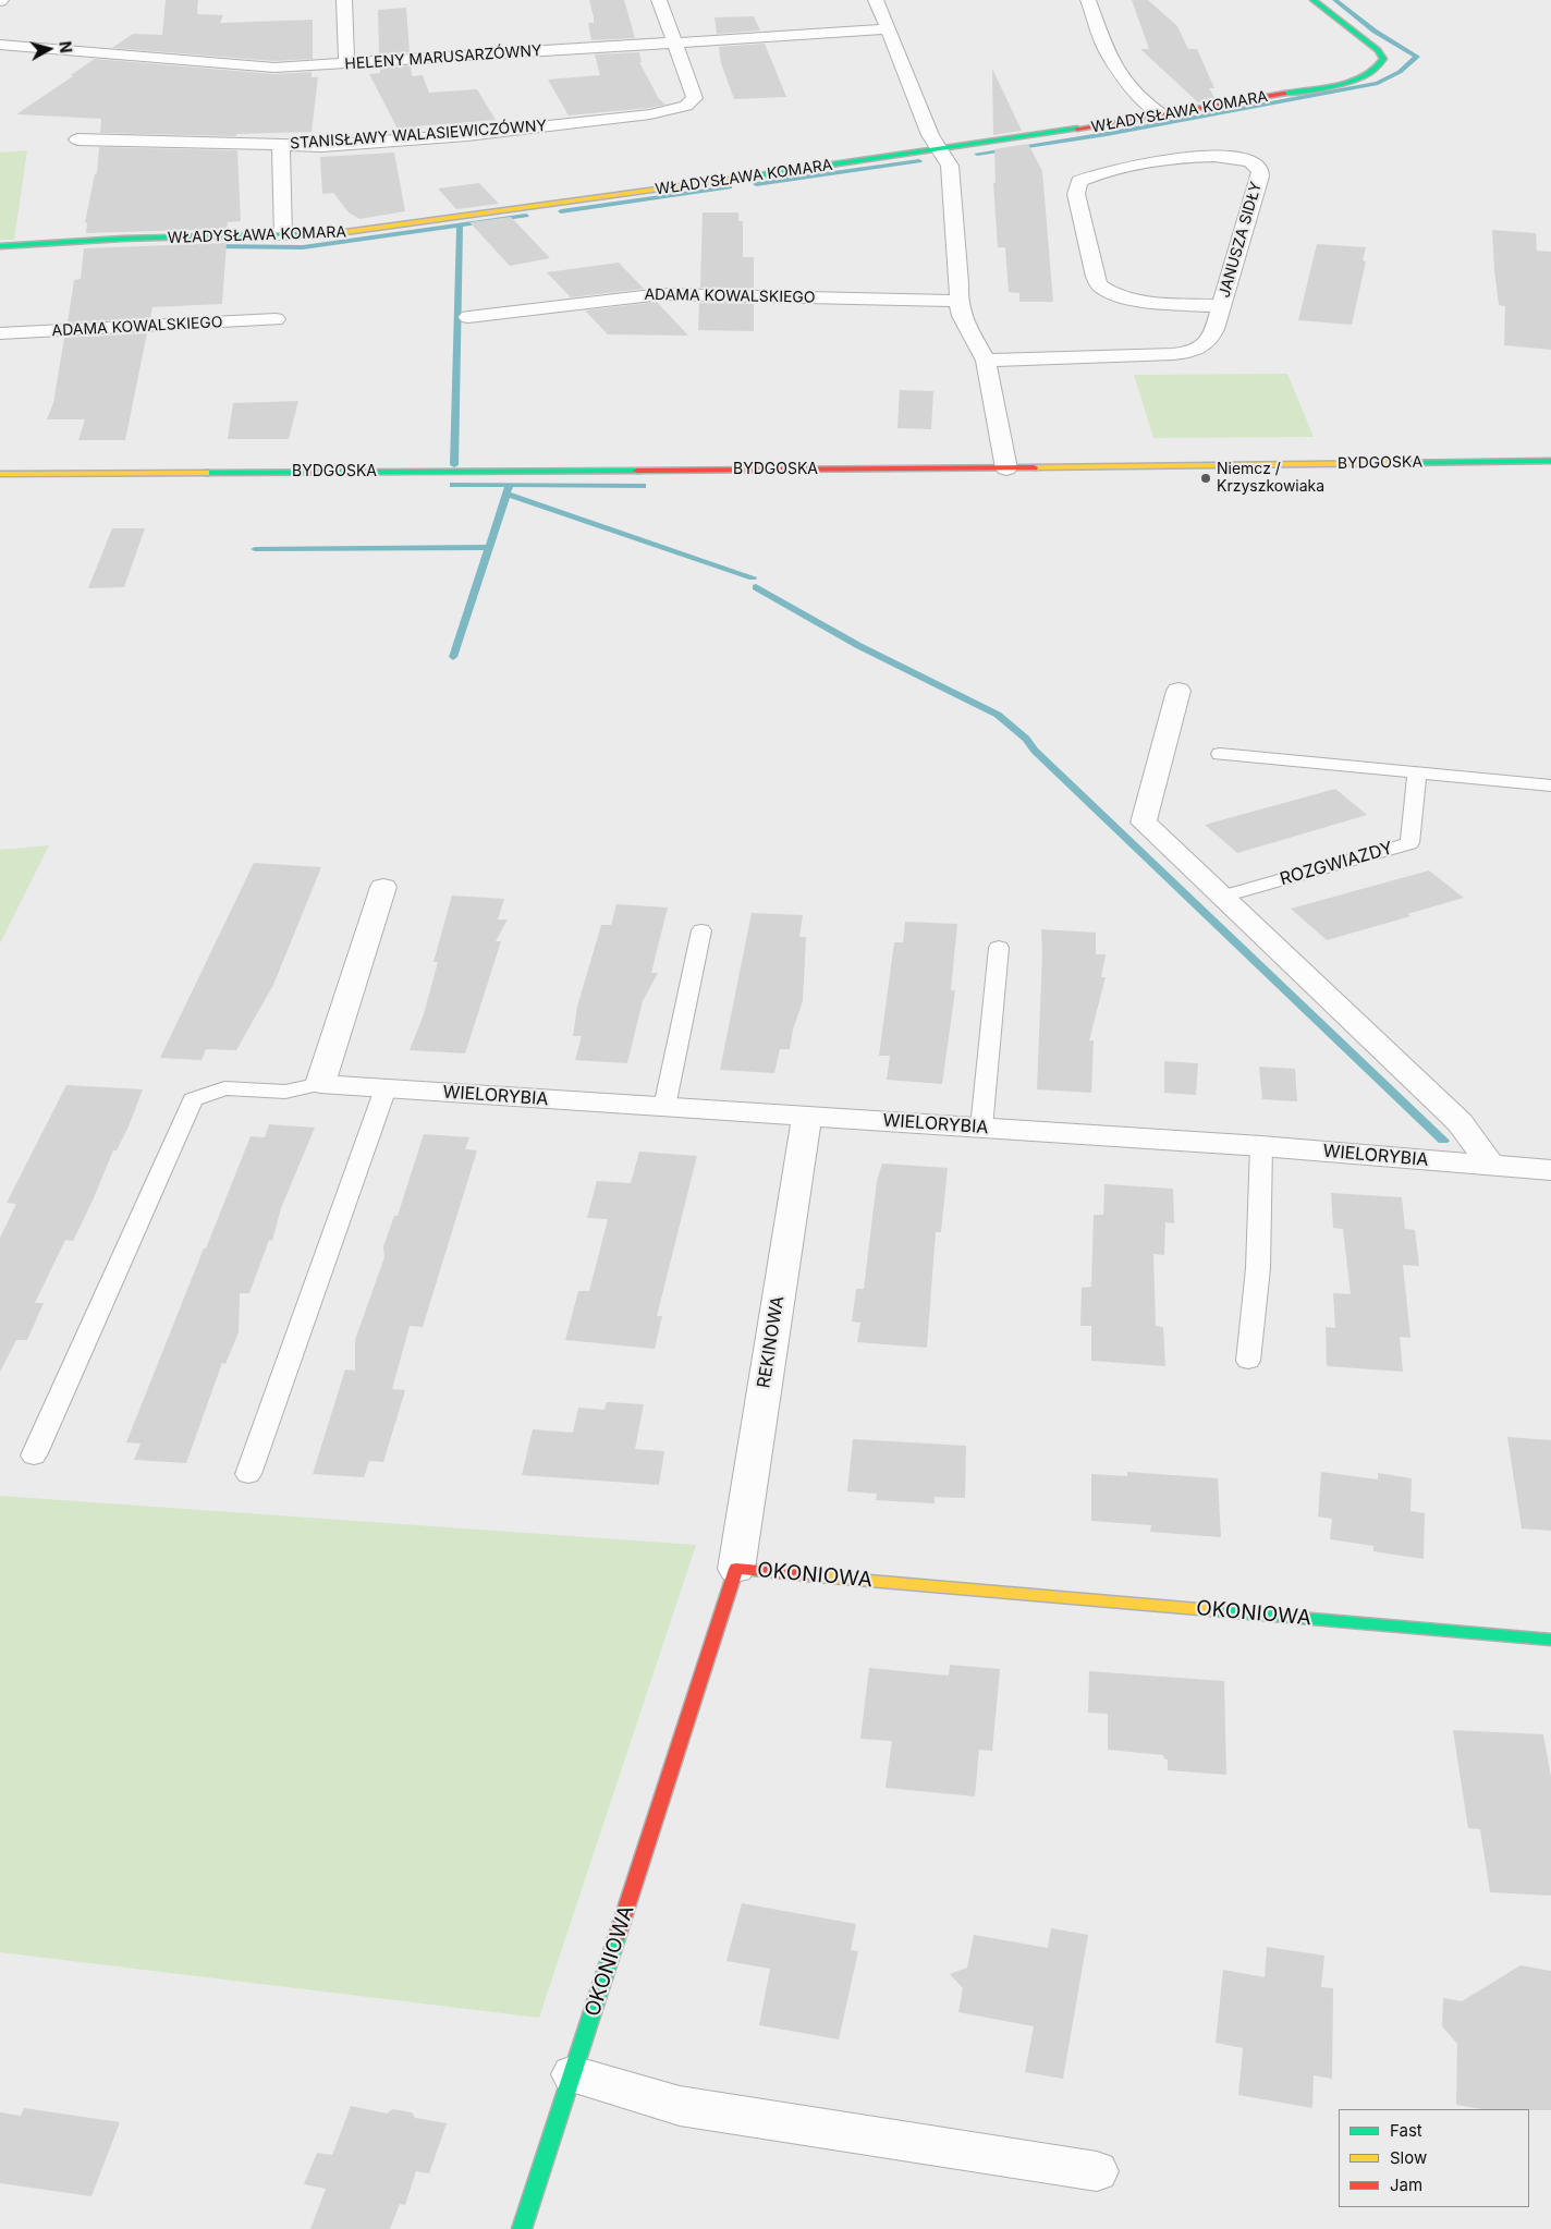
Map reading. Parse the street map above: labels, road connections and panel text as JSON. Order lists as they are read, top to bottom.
{
  "streets": {
    "street": [
      "HELENY MARUSARZÓWNY",
      "WŁADYSŁAWA KOMARA",
      "STANISŁAWY WALASIEWICZÓWNY",
      "JANUSZA SIDŁY",
      "ADAMA KOWALSKIEGO",
      "BYDGOSKA",
      "WIELORYBIA",
      "REKINOWA",
      "OKONIOWA"
    ],
    "lane": ["ROZGWIAZDY"]
  },
  "crossings": [
    ["HELENY MARUSARZÓWNY", "STANISŁAWY WALASIEWICZÓWNY"],
    ["WIELORYBIA", "REKINOWA"],
    ["REKINOWA", "OKONIOWA"]
  ],
  "places": ["Niemcz / Krzyszkowiaka"],
  "legend": ["Fast", "Slow", "Jam"],
  "north": "right"
}
